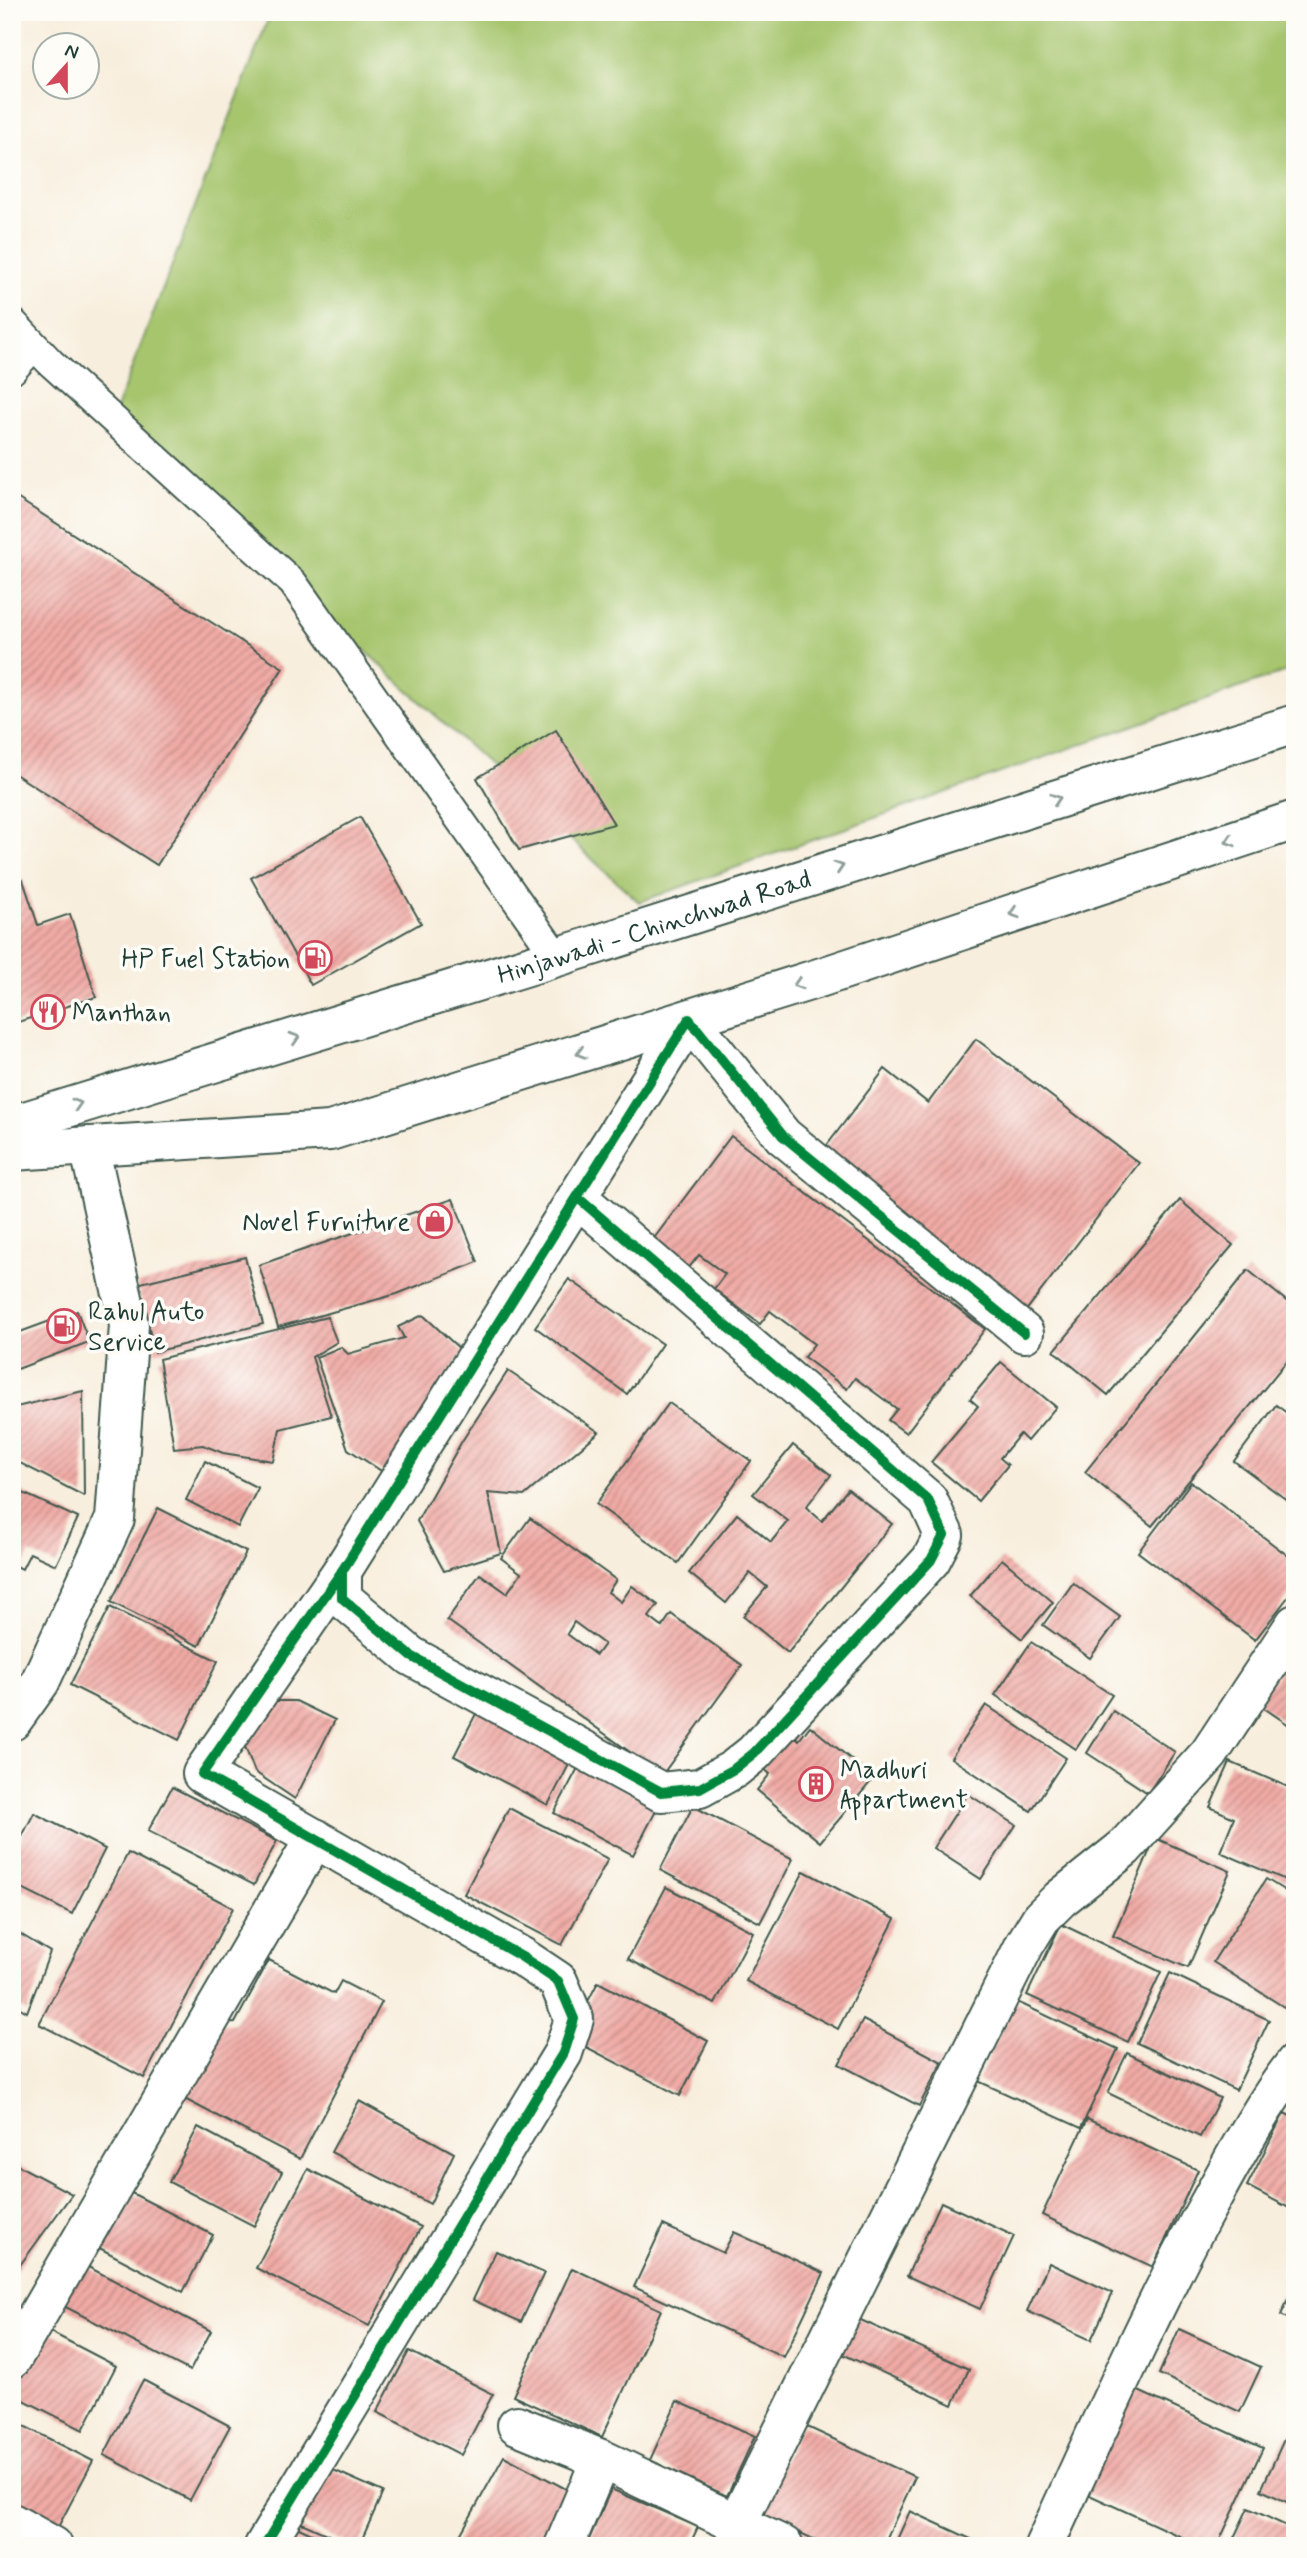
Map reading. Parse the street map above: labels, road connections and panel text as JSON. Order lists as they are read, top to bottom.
{
  "streets": {
    "street": ["Hinjawadi - Chinchwad Road"]
  },
  "places": {
    "fuel station": ["HP Fuel Station", "Rahul Auto Service"],
    "restaurant": ["Manthan"],
    "shop": ["Novel Furniture"],
    "building": ["Madhuri Appartment"]
  },
  "north": "top"
}
